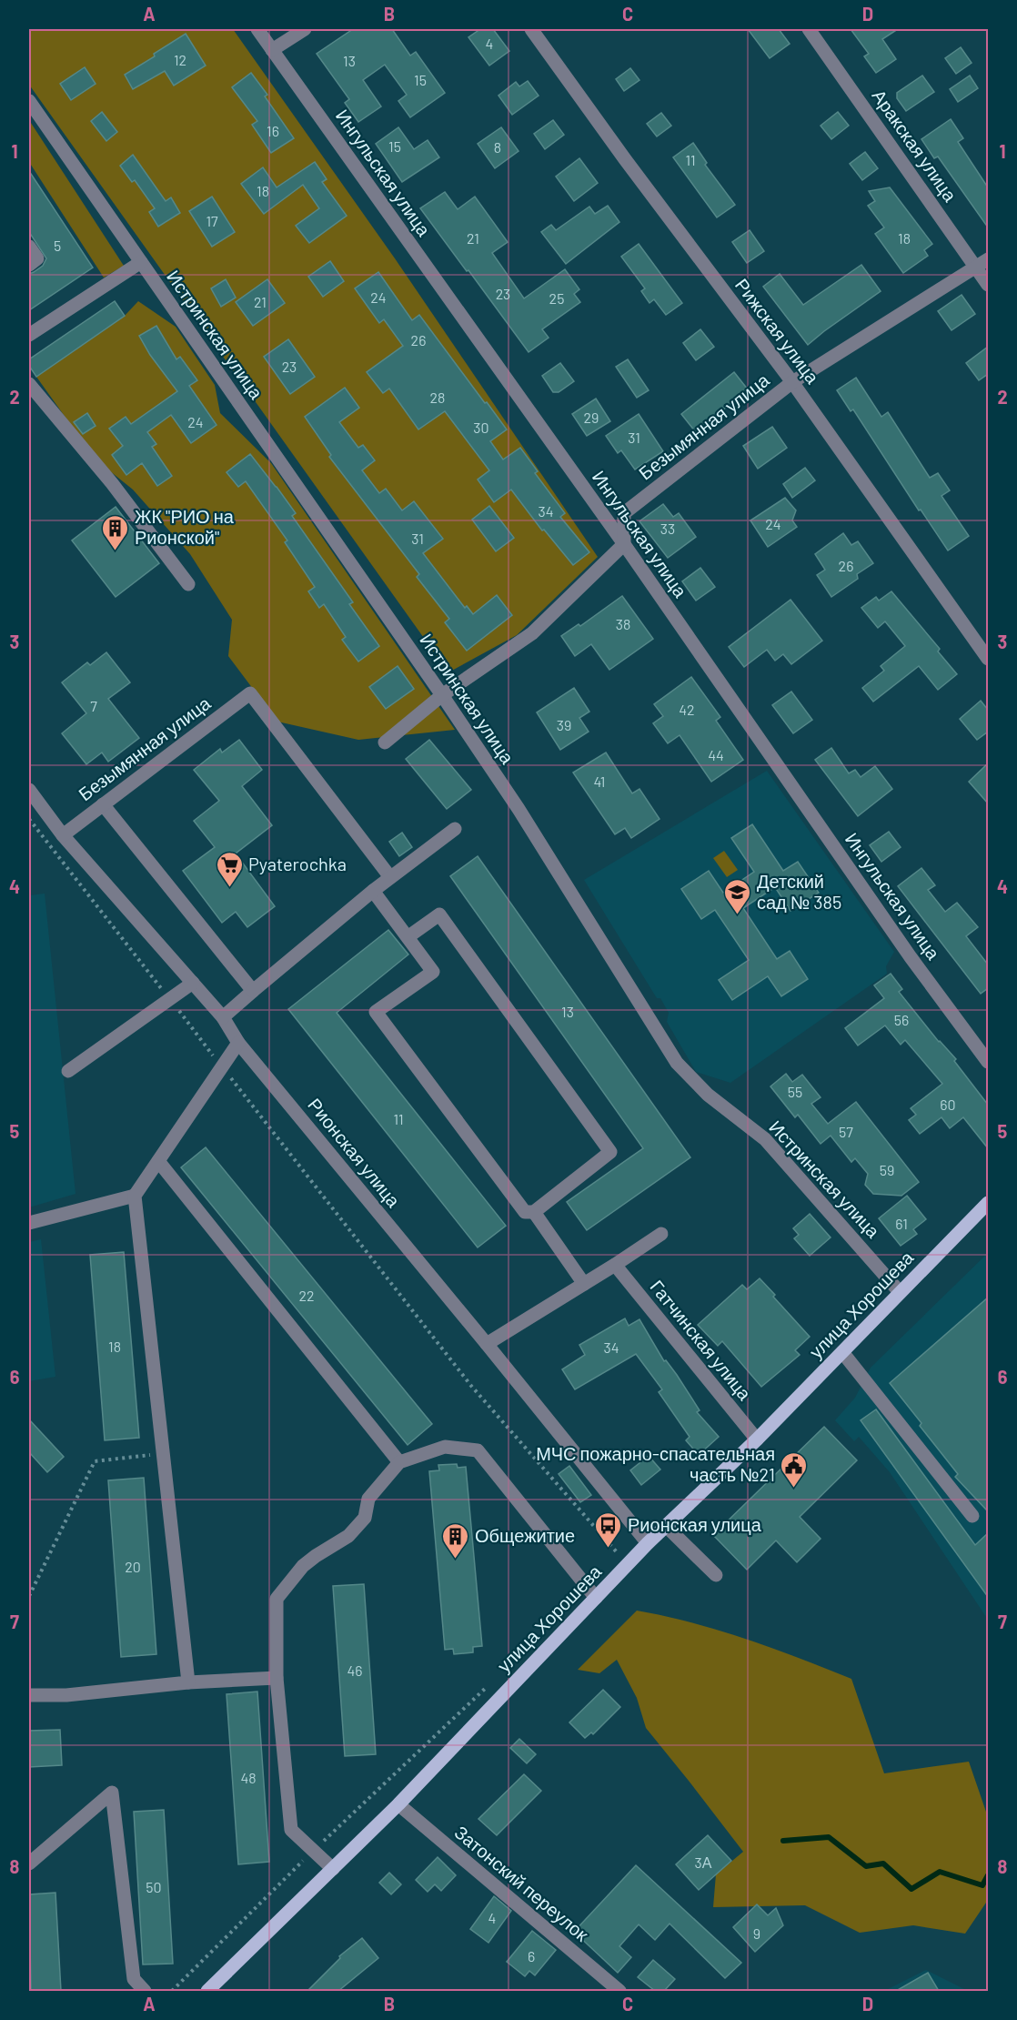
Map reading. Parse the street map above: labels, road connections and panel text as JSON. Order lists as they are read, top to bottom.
{
  "streets": {
    "main road": ["улица Хорошева"],
    "street": [
      "Аракская улица",
      "Ингульская улица",
      "Рижская улица",
      "Истринская улица",
      "Безымянная улица",
      "Рионская улица",
      "Гатчинская улица",
      "Затонский переулок"
    ]
  },
  "crossings": [
    ["Аракская улица", "Безымянная улица"],
    ["Ингульская улица", "Безымянная улица"],
    ["Рижская улица", "Безымянная улица"],
    ["Истринская улица", "улица Хорошева"],
    ["Безымянная улица", "Рионская улица"],
    ["Рионская улица", "улица Хорошева"],
    ["улица Хорошева", "Гатчинская улица"],
    ["улица Хорошева", "Затонский переулок"]
  ],
  "places": {
    "building": ["ЖК \"РИО на Рионской\"", "Общежитие"],
    "supermarket": ["Pyaterochka"],
    "school or university": ["Детский сад № 385"],
    "public building": ["МЧС пожарно-спасательная часть №21"],
    "bus stop": ["Рионская улица"]
  },
  "house_numbers": [
    "4",
    "12",
    "13",
    "15",
    "16",
    "15",
    "8",
    "11",
    "18",
    "17",
    "21",
    "18",
    "5",
    "23",
    "24",
    "25",
    "21",
    "26",
    "23",
    "28",
    "29",
    "24",
    "30",
    "31",
    "34",
    "24",
    "33",
    "31",
    "26",
    "38",
    "7",
    "42",
    "39",
    "44",
    "41",
    "13",
    "56",
    "55",
    "60",
    "11",
    "57",
    "59",
    "61",
    "22",
    "18",
    "34",
    "20",
    "46",
    "48",
    "3А",
    "50",
    "4",
    "9",
    "6"
  ],
  "grid": {
    "columns": [
      "A",
      "B",
      "C",
      "D"
    ],
    "rows": [
      "1",
      "2",
      "3",
      "4",
      "5",
      "6",
      "7",
      "8"
    ]
  }
}
